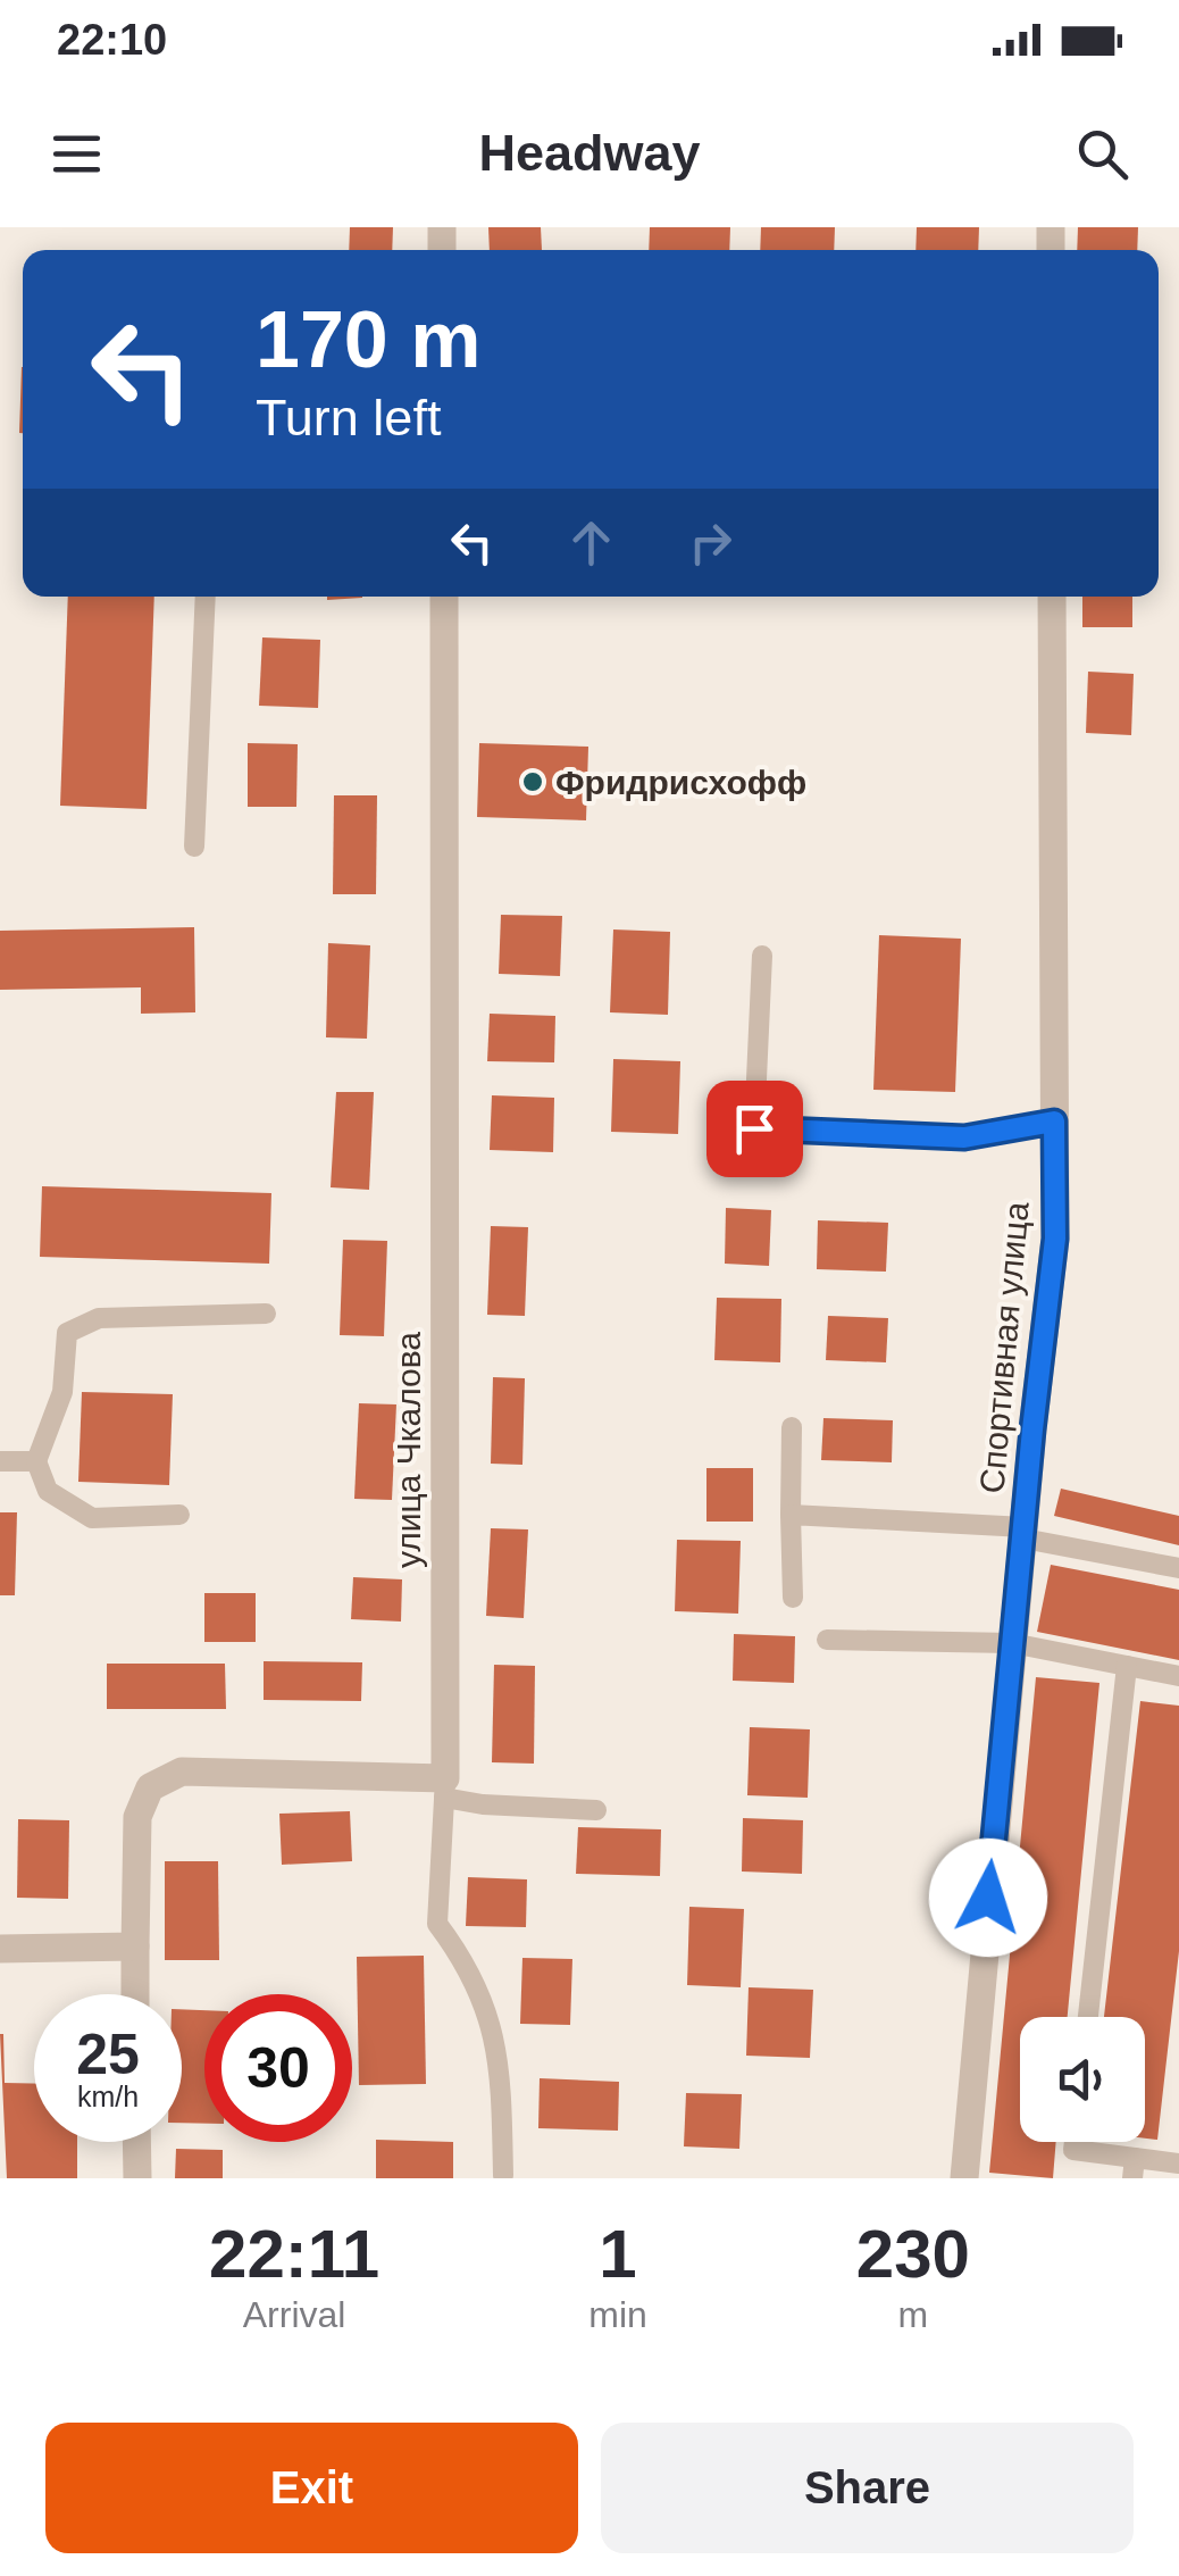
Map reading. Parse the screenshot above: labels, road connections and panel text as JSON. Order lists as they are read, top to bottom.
{
  "streets": {
    "street": ["Спортивная улица", "улица Чкалова"]
  },
  "places": ["Фридрисхофф"],
  "page": {
    "status": "22:10",
    "header": "Headway",
    "turn": ["170 m", "Turn left"],
    "speed": "25 km/h",
    "limit": "30",
    "eta": [
      "22:11",
      "Arrival",
      "1",
      "min",
      "230",
      "m"
    ],
    "buttons": ["Exit", "Share"]
  }
}
